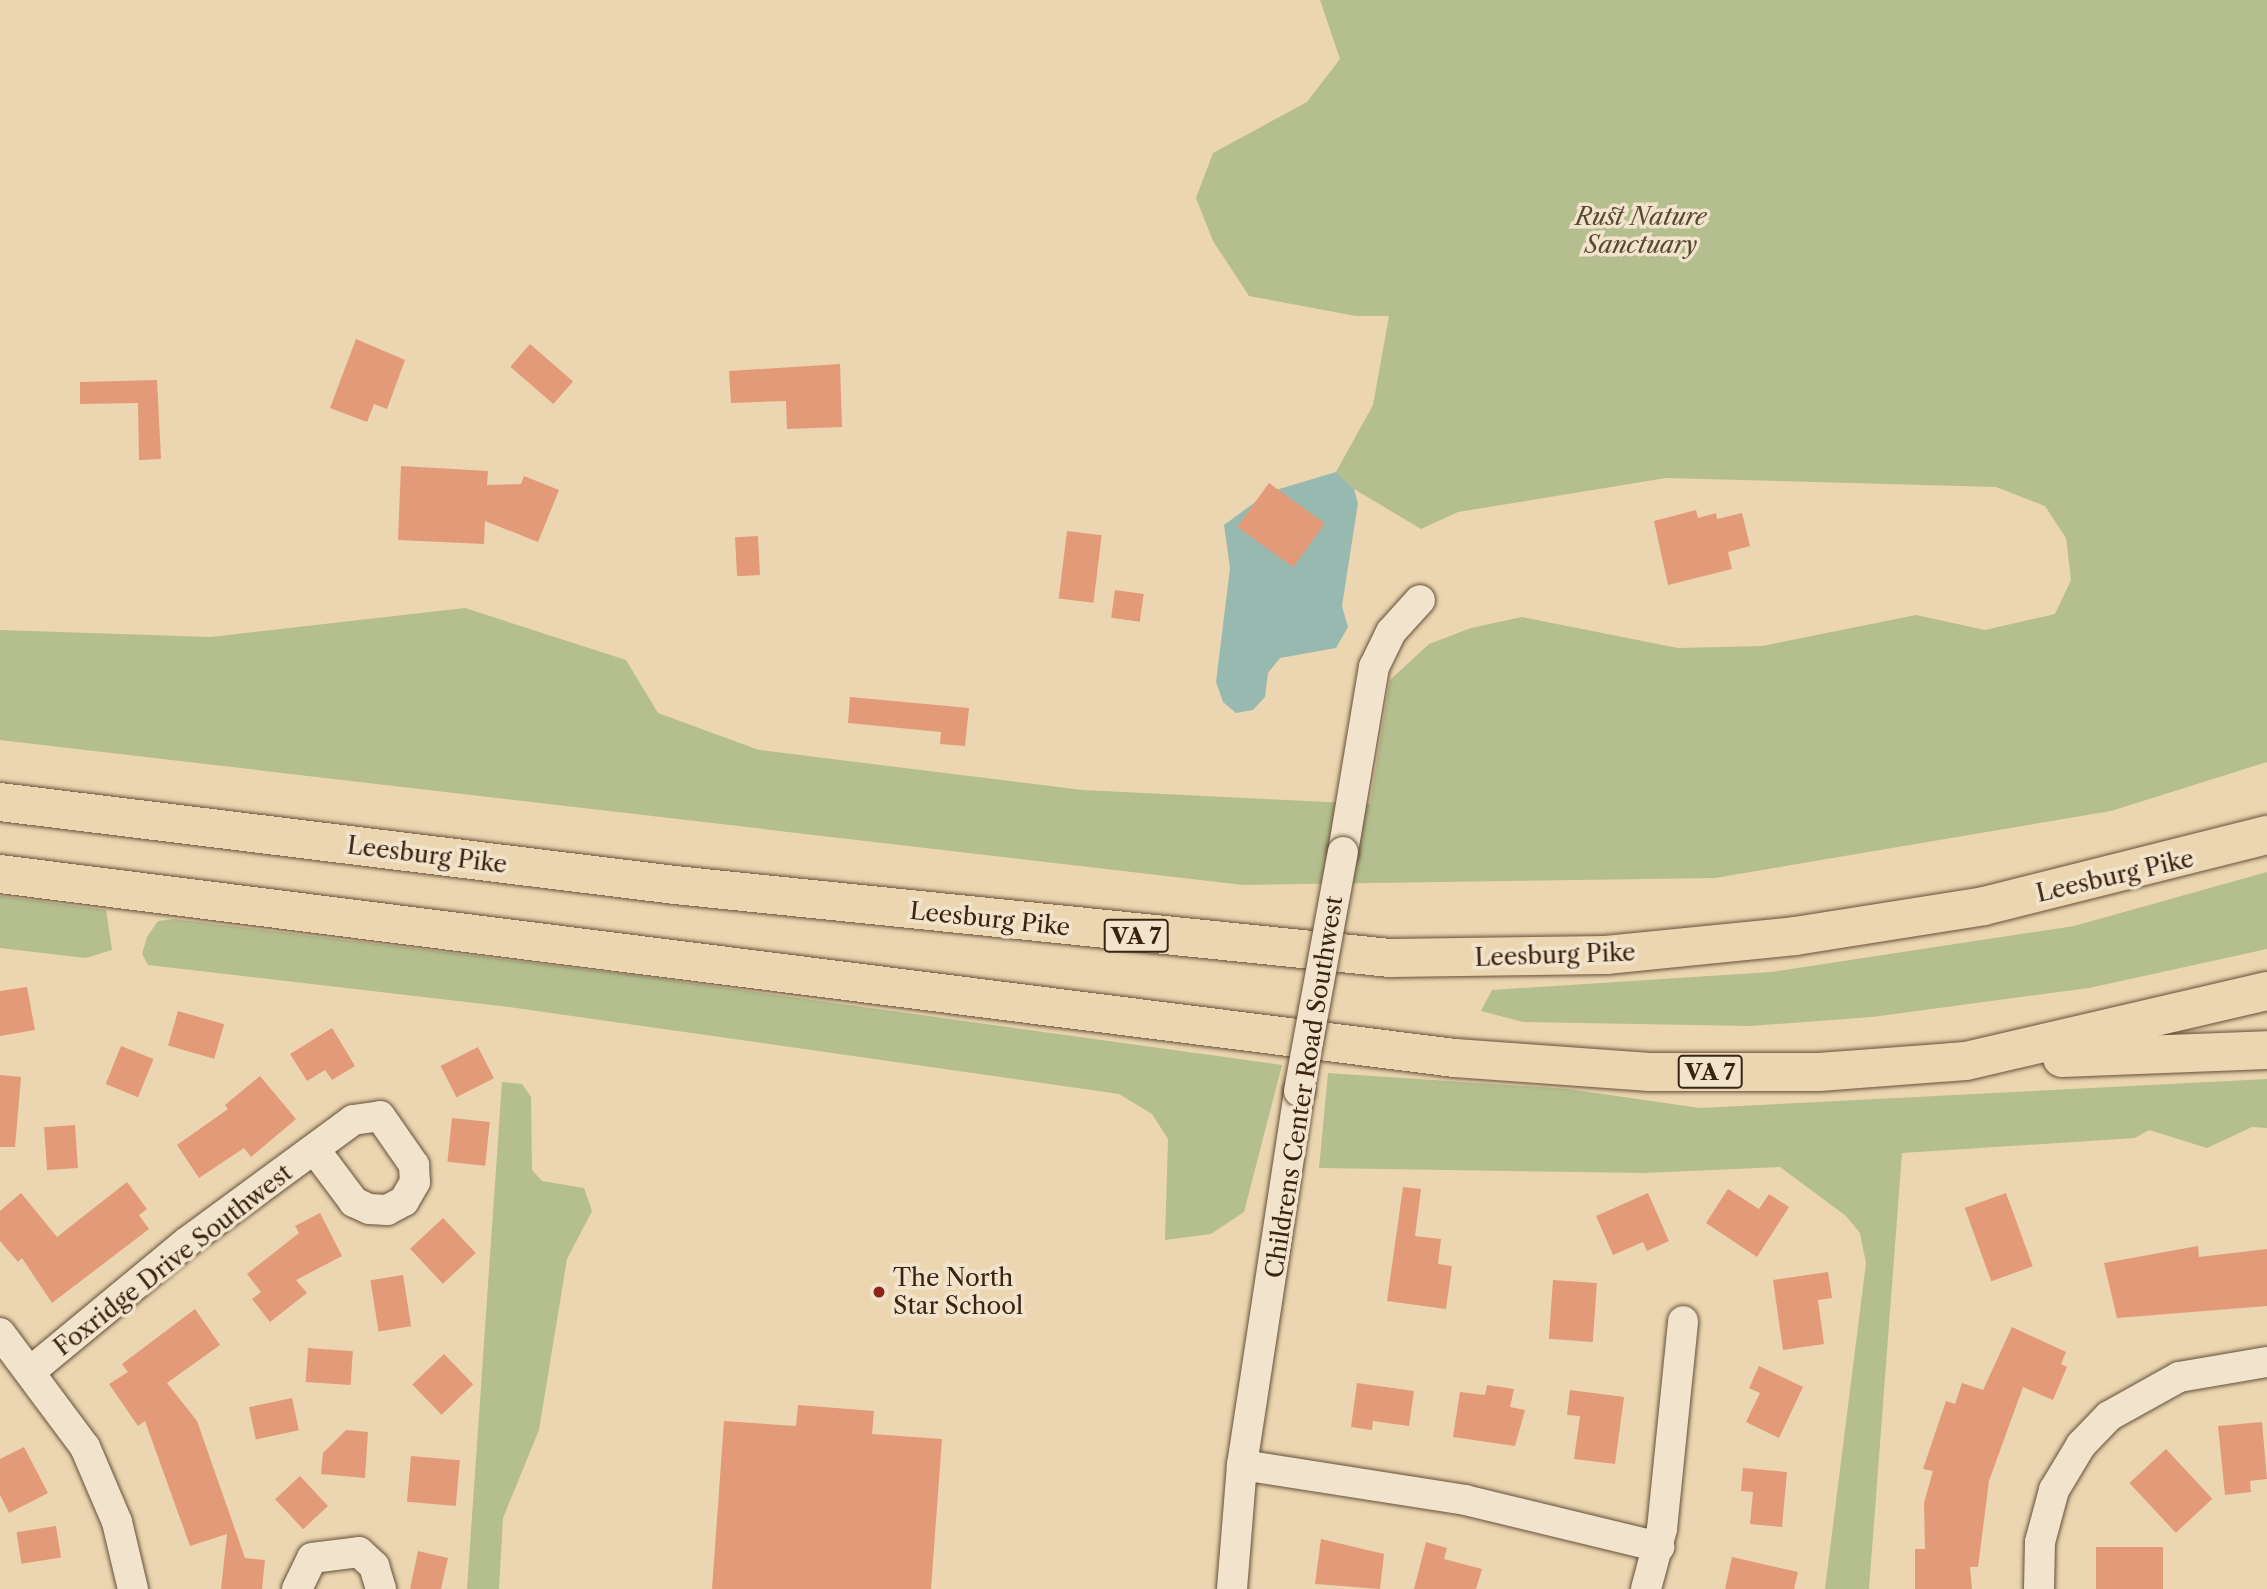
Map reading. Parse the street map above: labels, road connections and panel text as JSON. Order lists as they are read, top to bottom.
{
  "streets": {
    "highway": ["Leesburg Pike", "VA 7"],
    "street": ["Childrens Center Road Southwest", "Foxridge Drive Southwest"]
  },
  "parks": ["Rust Nature Sanctuary"],
  "places": ["The North Star School"]
}
